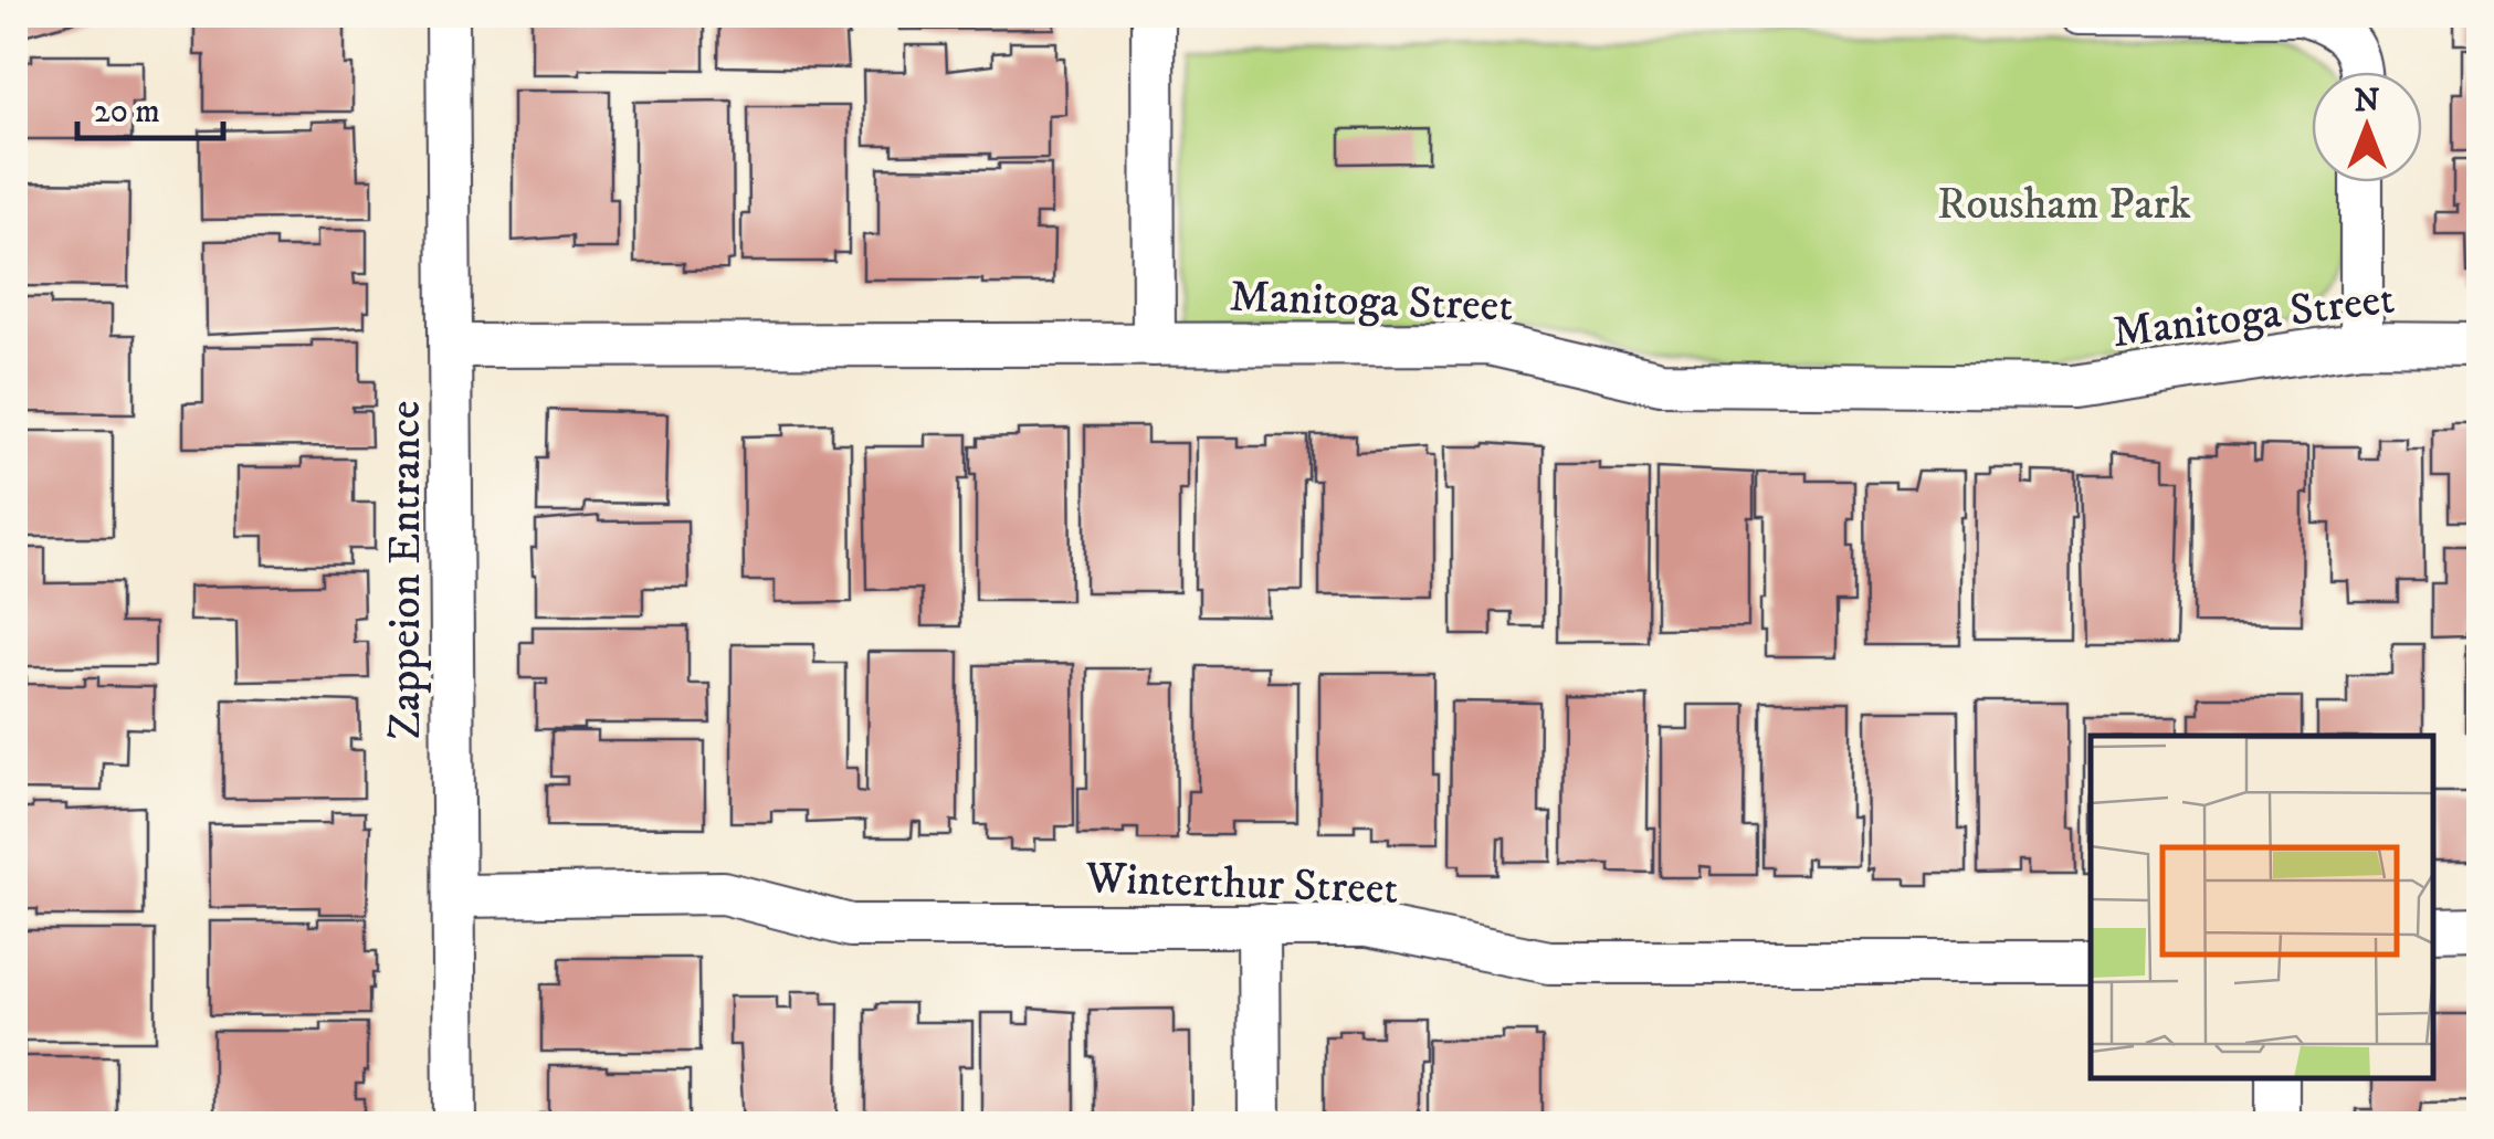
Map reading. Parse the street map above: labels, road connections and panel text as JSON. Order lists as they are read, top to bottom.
{
  "streets": {
    "street": ["Manitoga Street", "Zappeion Entrance", "Winterthur Street"]
  },
  "crossings": [
    ["Manitoga Street", "Zappeion Entrance"],
    ["Zappeion Entrance", "Winterthur Street"]
  ],
  "parks": ["Rousham Park"],
  "scale_bar": "20 m",
  "north": "top"
}
